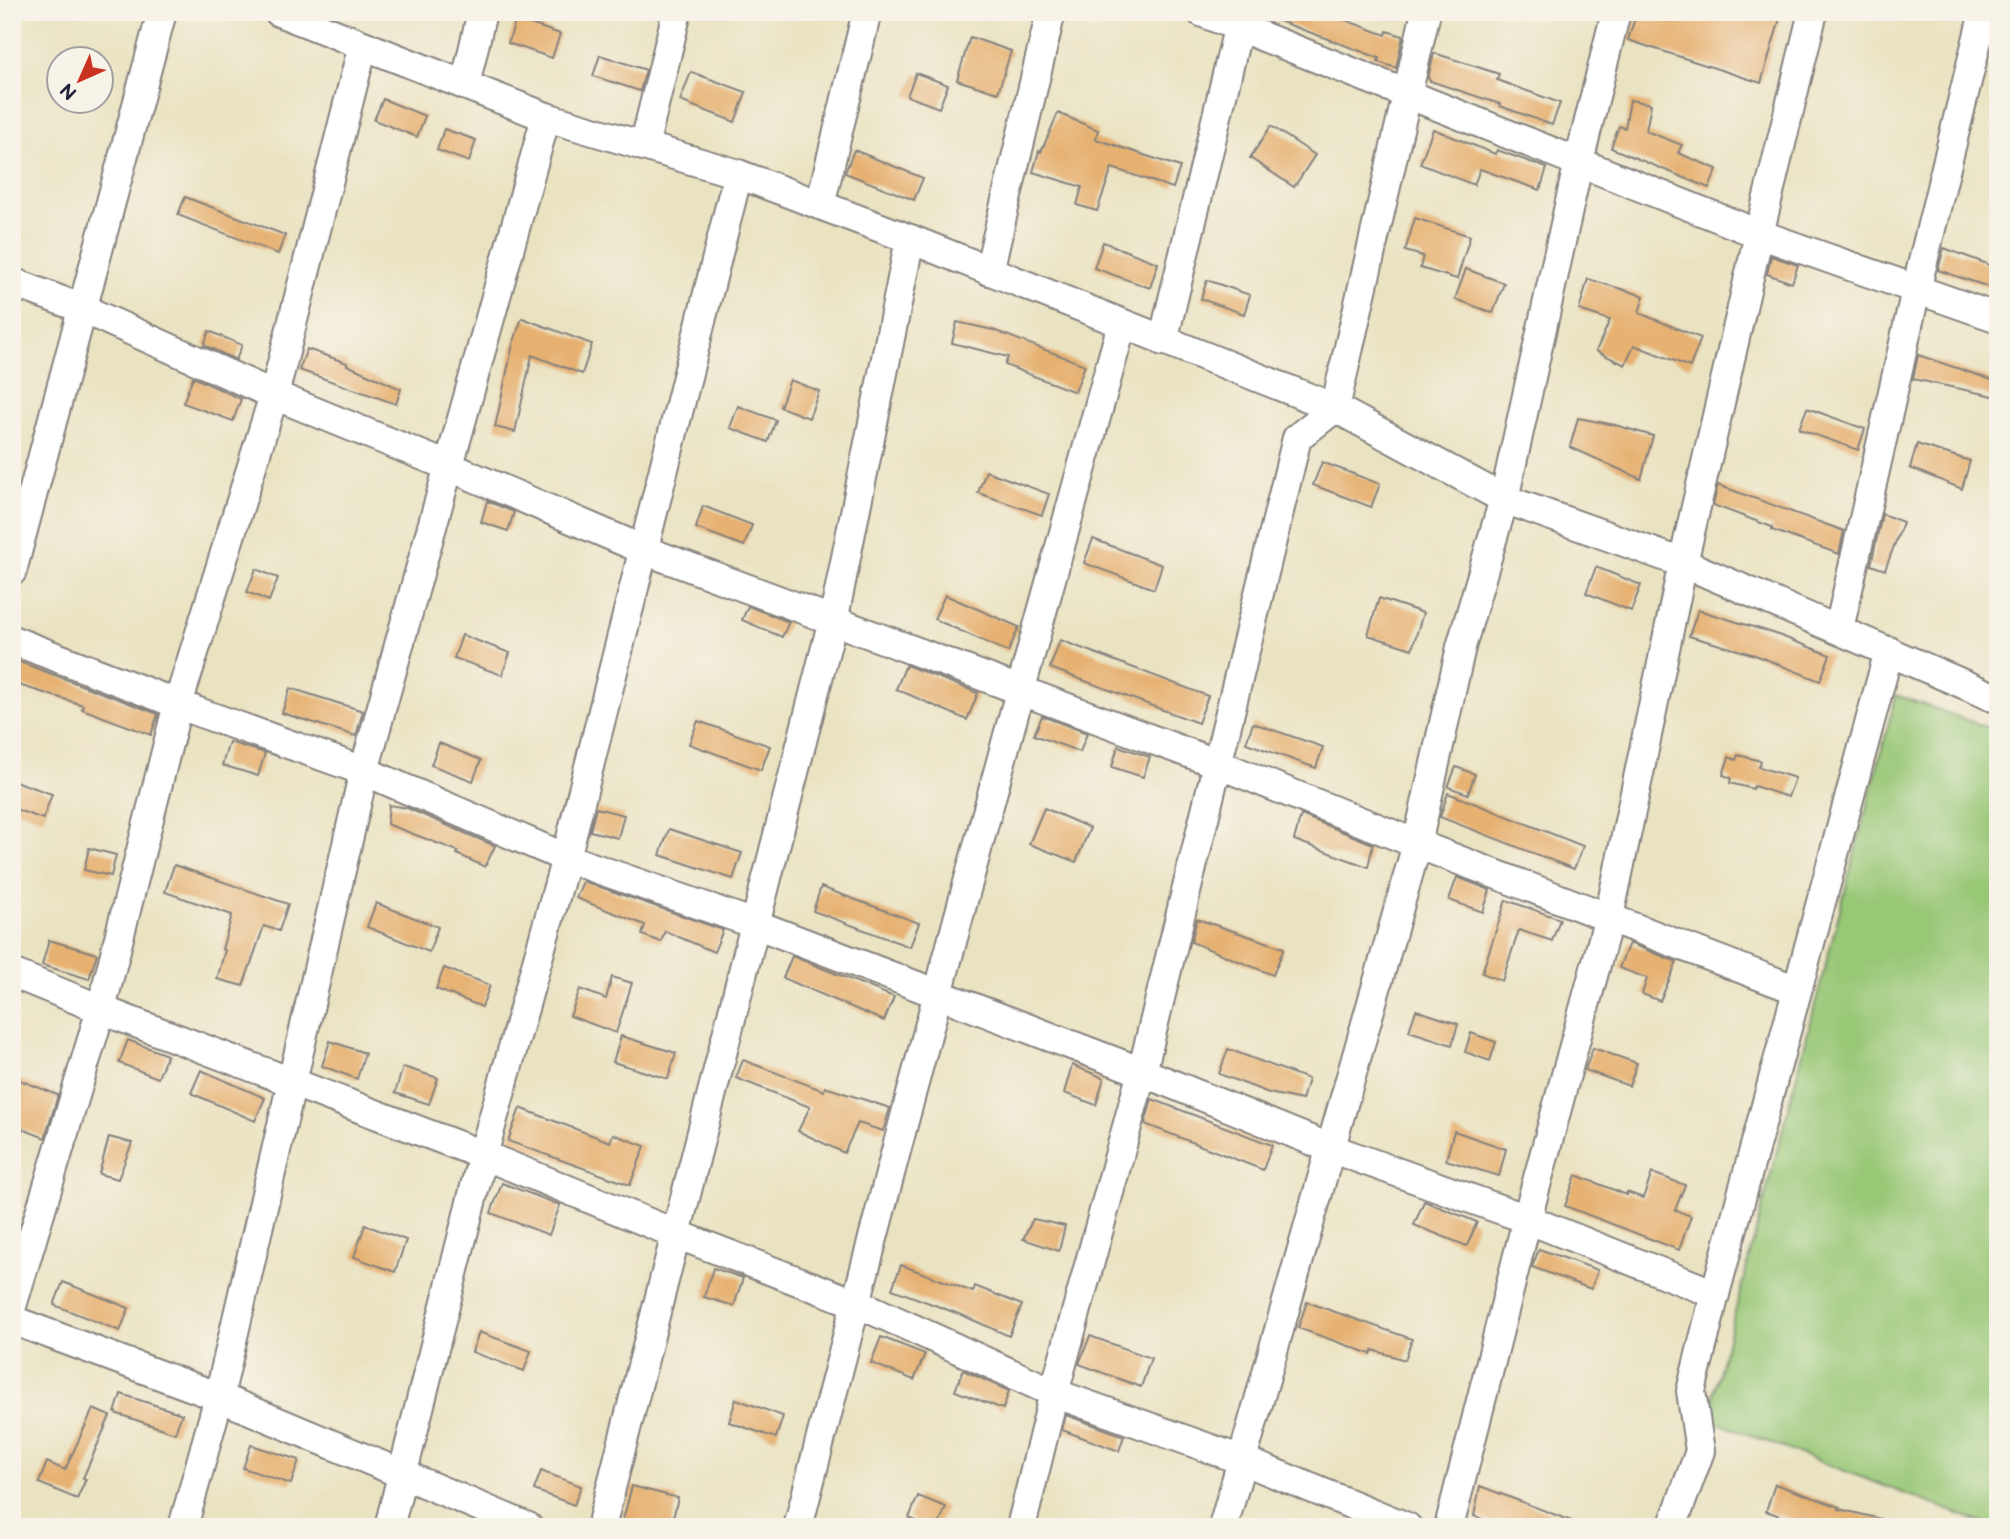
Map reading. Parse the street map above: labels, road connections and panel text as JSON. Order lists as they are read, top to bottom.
{
  "north": "bottom left"
}
